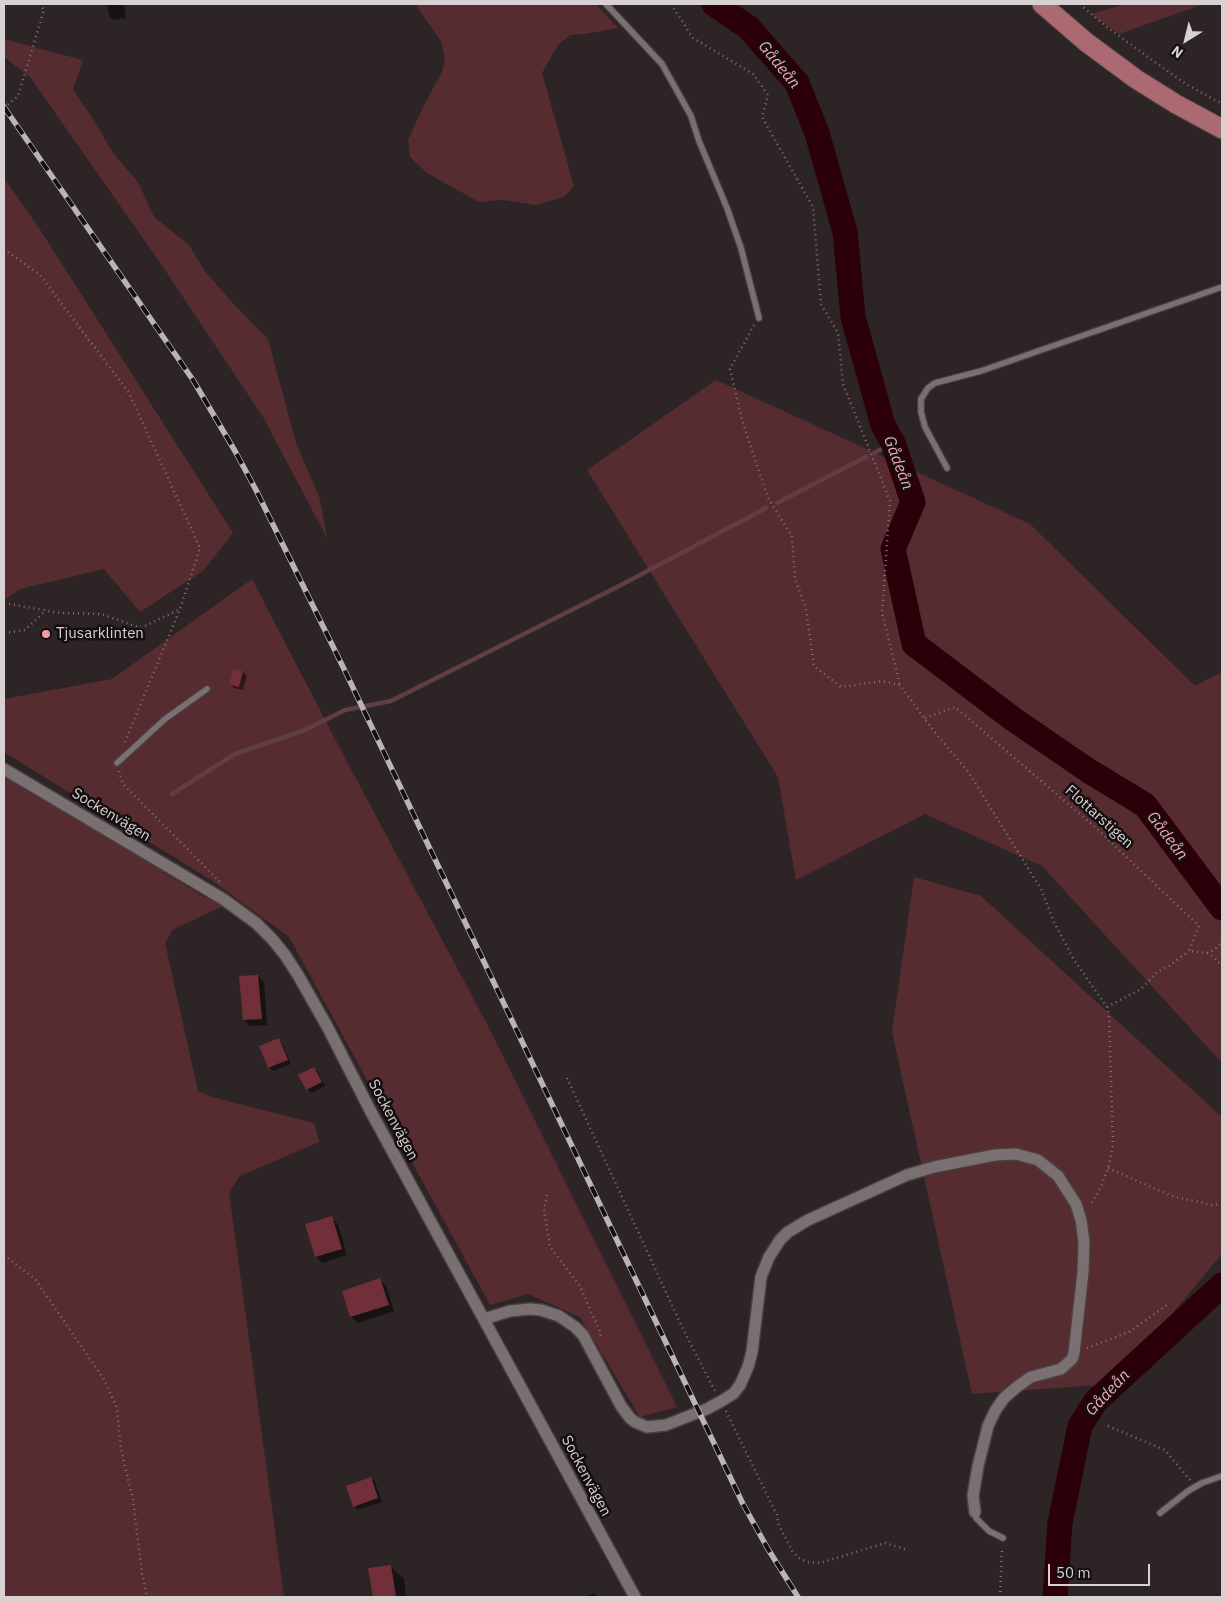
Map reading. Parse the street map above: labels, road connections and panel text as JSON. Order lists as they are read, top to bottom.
{
  "streets": {
    "street": ["Sockenvägen"],
    "path": ["Flottarstigen"]
  },
  "water": ["Gådeån"],
  "places": ["Tjusarklinten"],
  "scale_bar": "50 m",
  "north": "bottom left"
}
